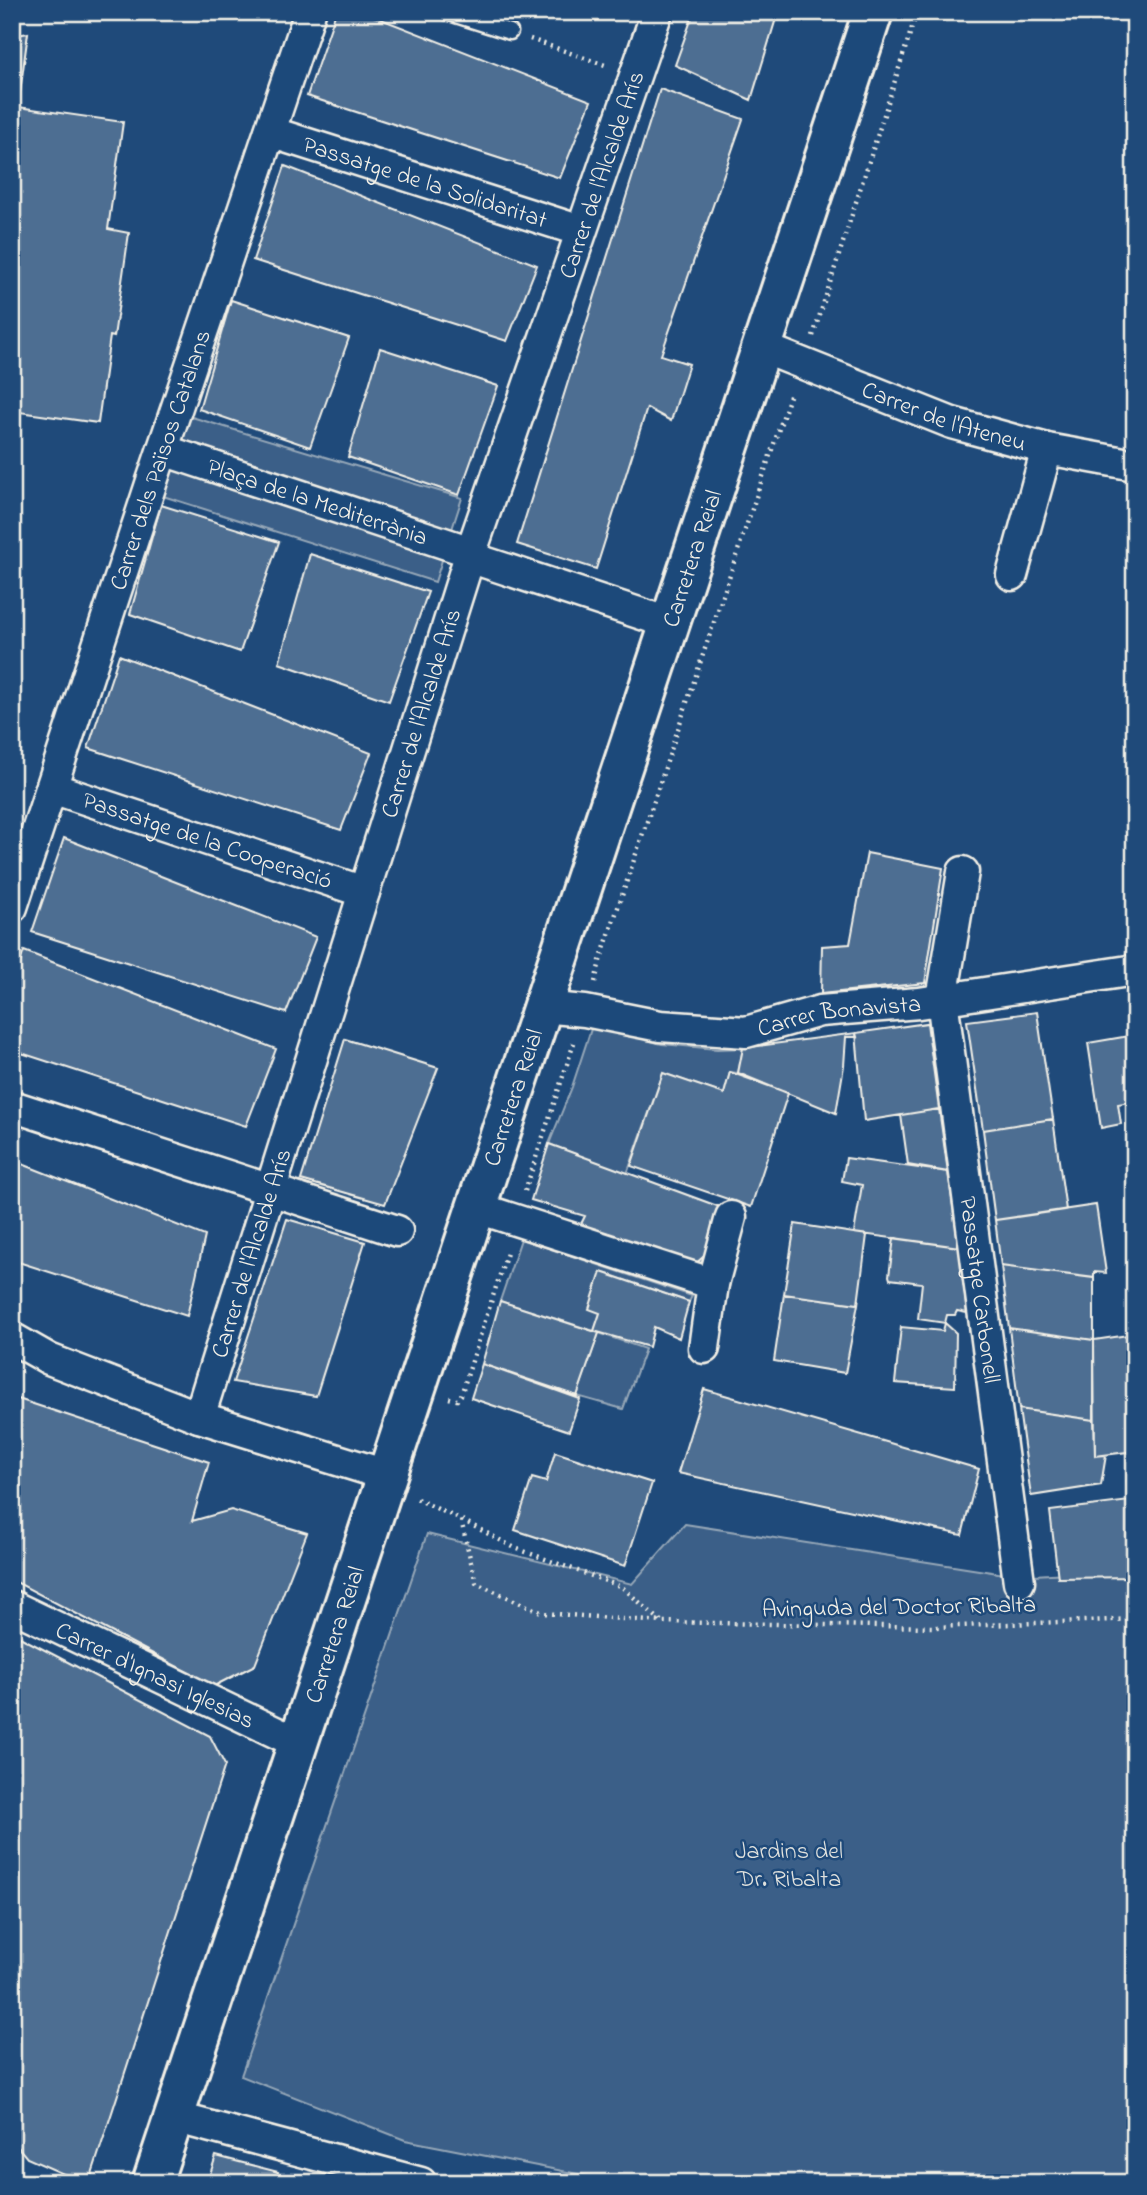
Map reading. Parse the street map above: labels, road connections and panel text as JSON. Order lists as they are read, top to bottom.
{
  "streets": {
    "main road": ["Carretera Reial"],
    "street": [
      "Carrer de l'Alcalde Arís",
      "Passatge de la Solidaritat",
      "Carrer de l'Ateneu",
      "Carrer dels Països Catalans",
      "Plaça de la Mediterrània",
      "Passatge de la Cooperació",
      "Carrer Bonavista",
      "Passatge Carbonell",
      "Carrer d'Ignasi Iglesias"
    ],
    "path": ["Avinguda del Doctor Ribalta"]
  },
  "crossings": [
    ["Carrer de l'Alcalde Arís", "Passatge de la Solidaritat"],
    ["Carrer de l'Alcalde Arís", "Plaça de la Mediterrània"],
    ["Carrer de l'Alcalde Arís", "Passatge de la Cooperació"],
    ["Passatge de la Solidaritat", "Carrer dels Països Catalans"],
    ["Carrer de l'Ateneu", "Carretera Reial"],
    ["Carrer dels Països Catalans", "Plaça de la Mediterrània"],
    ["Carrer dels Països Catalans", "Passatge de la Cooperació"],
    ["Plaça de la Mediterrània", "Carretera Reial"],
    ["Carretera Reial", "Carrer Bonavista"],
    ["Carretera Reial", "Carrer d'Ignasi Iglesias"],
    ["Carrer Bonavista", "Passatge Carbonell"]
  ],
  "parks": ["Jardins del Dr. Ribalta"]
}
